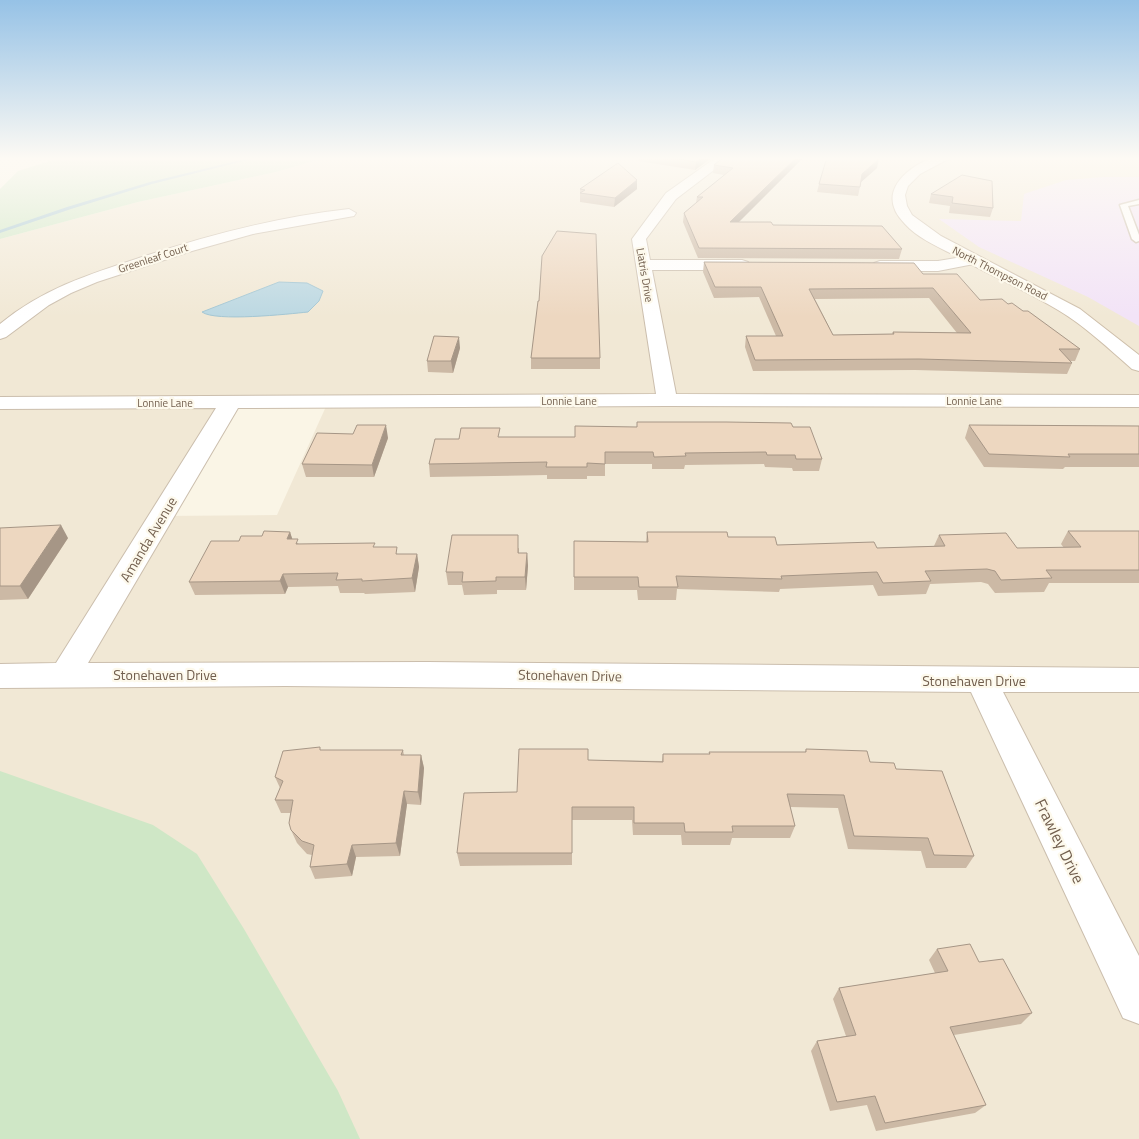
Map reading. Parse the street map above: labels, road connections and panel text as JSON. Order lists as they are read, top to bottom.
{
  "streets": {
    "street": [
      "Greenleaf Court",
      "North Thompson Road",
      "Liatris Drive",
      "Lonnie Lane",
      "Amanda Avenue",
      "Stonehaven Drive",
      "Frawley Drive"
    ]
  },
  "crossings": [
    ["Liatris Drive", "Lonnie Lane"],
    ["Lonnie Lane", "Amanda Avenue"],
    ["Amanda Avenue", "Stonehaven Drive"],
    ["Stonehaven Drive", "Frawley Drive"]
  ]
}
